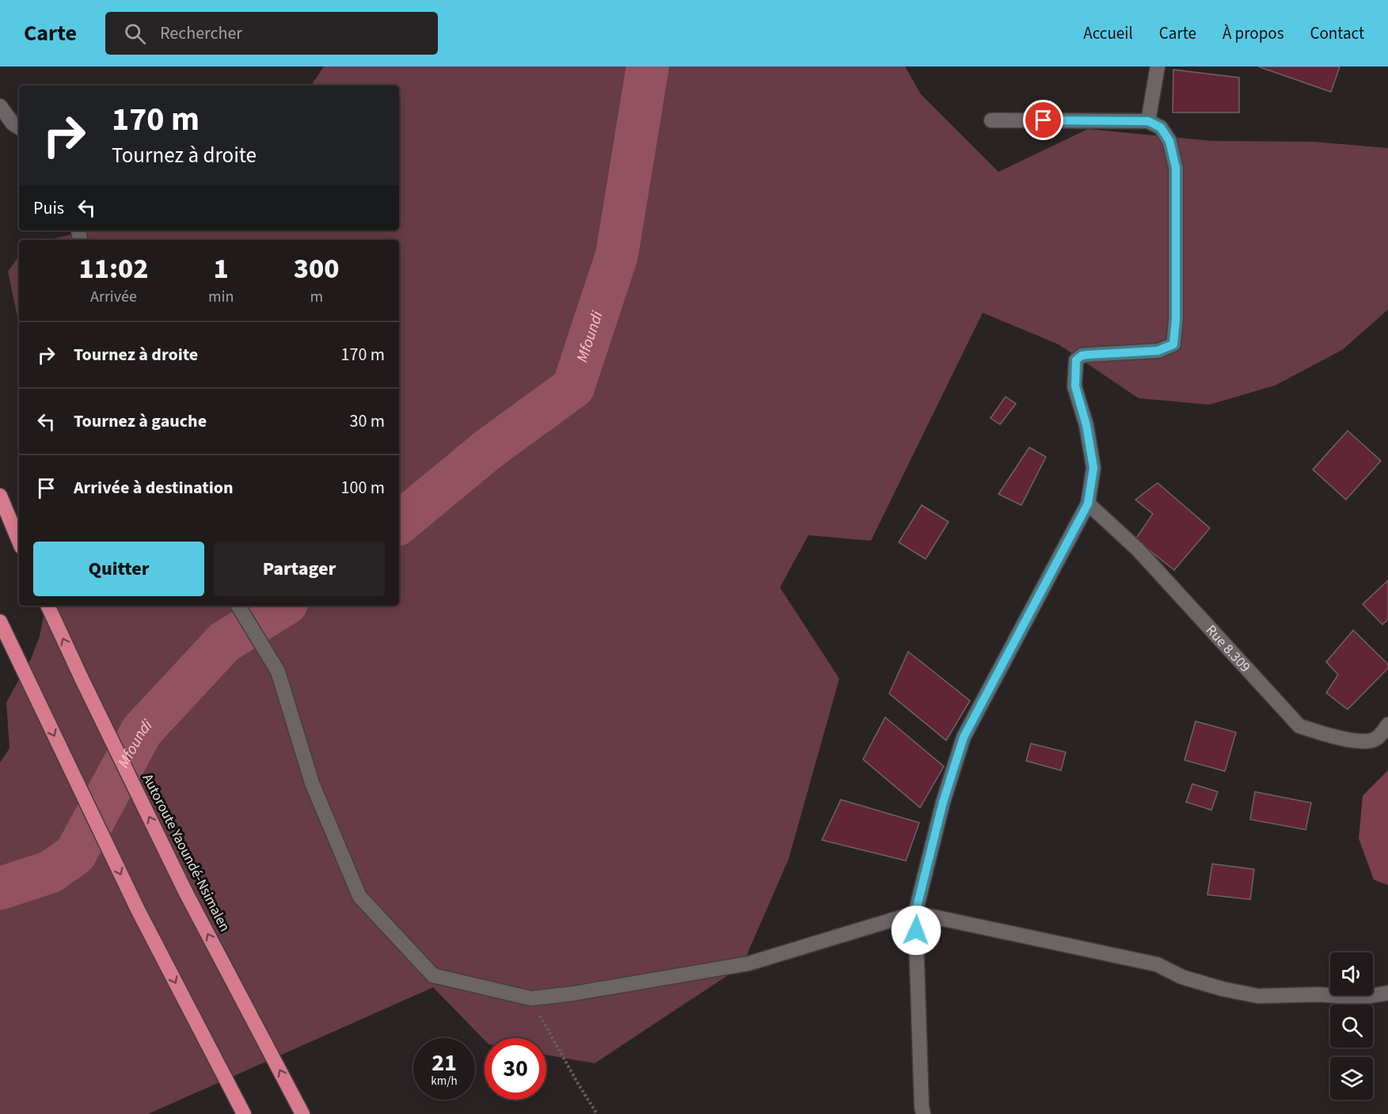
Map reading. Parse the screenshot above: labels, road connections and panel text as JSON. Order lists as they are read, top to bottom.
{
  "streets": {
    "highway": ["Autoroute Yaoundé-Nsimalen"],
    "street": ["Rue 8.309"]
  },
  "water": ["Mfoundi"],
  "page": {
    "header": "Carte",
    "search": "Rechercher",
    "nav": [
      "Accueil",
      "Carte",
      "À propos",
      "Contact"
    ],
    "turn": ["170 m", "Tournez à droite"],
    "then": "Puis",
    "eta": [
      "11:02",
      "Arrivée",
      "1",
      "min",
      "300",
      "m"
    ],
    "list": [
      {
        "name": "Tournez à droite",
        "value": "170 m"
      },
      {
        "name": "Tournez à gauche",
        "value": "30 m"
      },
      {
        "name": "Arrivée à destination",
        "value": "100 m"
      }
    ],
    "buttons": ["Quitter", "Partager"],
    "speed": "21 km/h",
    "limit": "30"
  }
}
